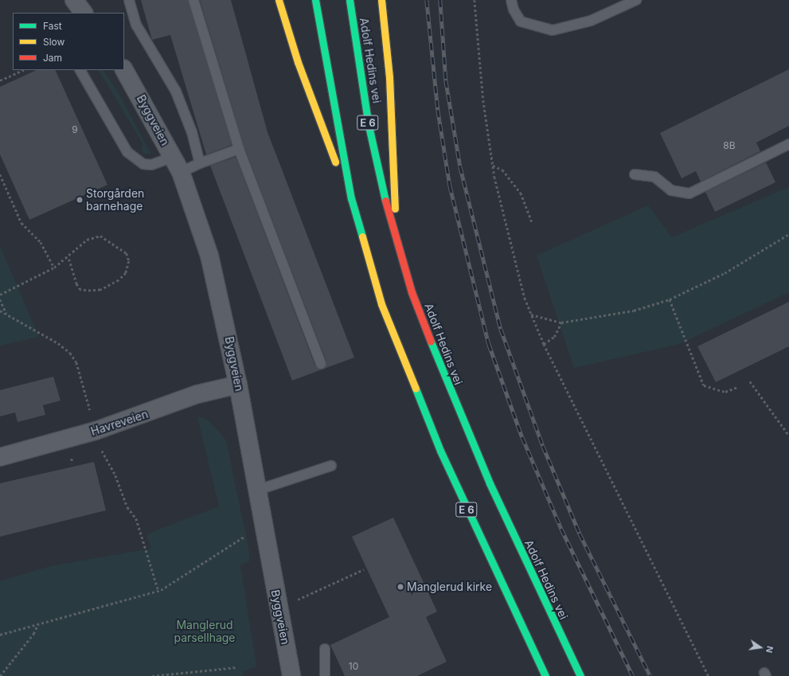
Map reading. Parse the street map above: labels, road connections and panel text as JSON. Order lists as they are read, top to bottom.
{
  "streets": {
    "highway": ["Adolf Hedins vei", "E 6"],
    "street": ["Byggveien", "Havreveien"]
  },
  "crossings": [
    ["Adolf Hedins vei", "E 6"],
    ["Byggveien", "Havreveien"]
  ],
  "parks": ["Manglerud parsellhage"],
  "places": ["Storgården barnehage", "Manglerud kirke"],
  "house_numbers": ["9", "8B", "10"],
  "legend": ["Fast", "Slow", "Jam"],
  "north": "right"
}
